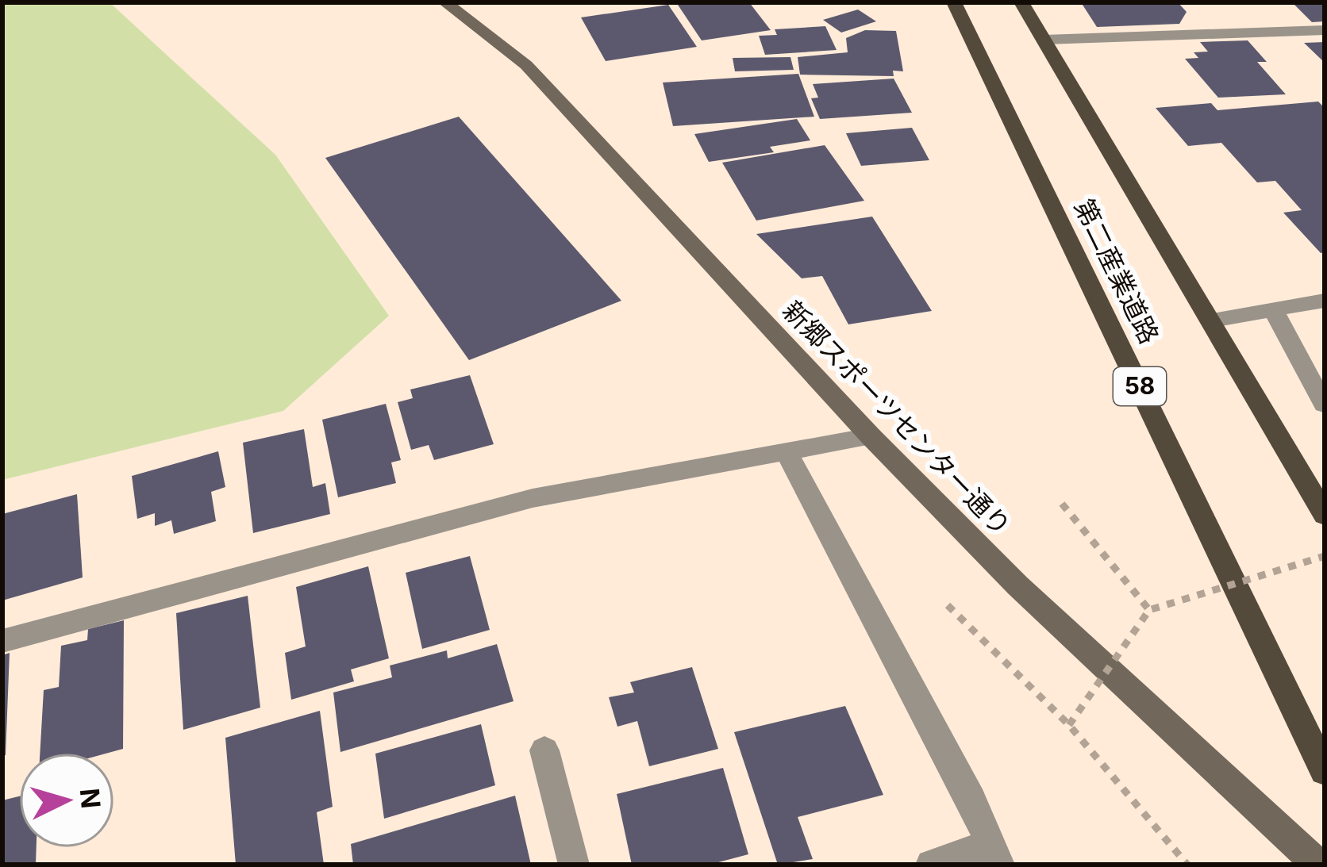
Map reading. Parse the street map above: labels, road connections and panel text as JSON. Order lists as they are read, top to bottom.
{
  "streets": {
    "main road": ["第二産業道路", "58"],
    "street": ["新郷スポーツセンター通り"]
  },
  "north": "right"
}
